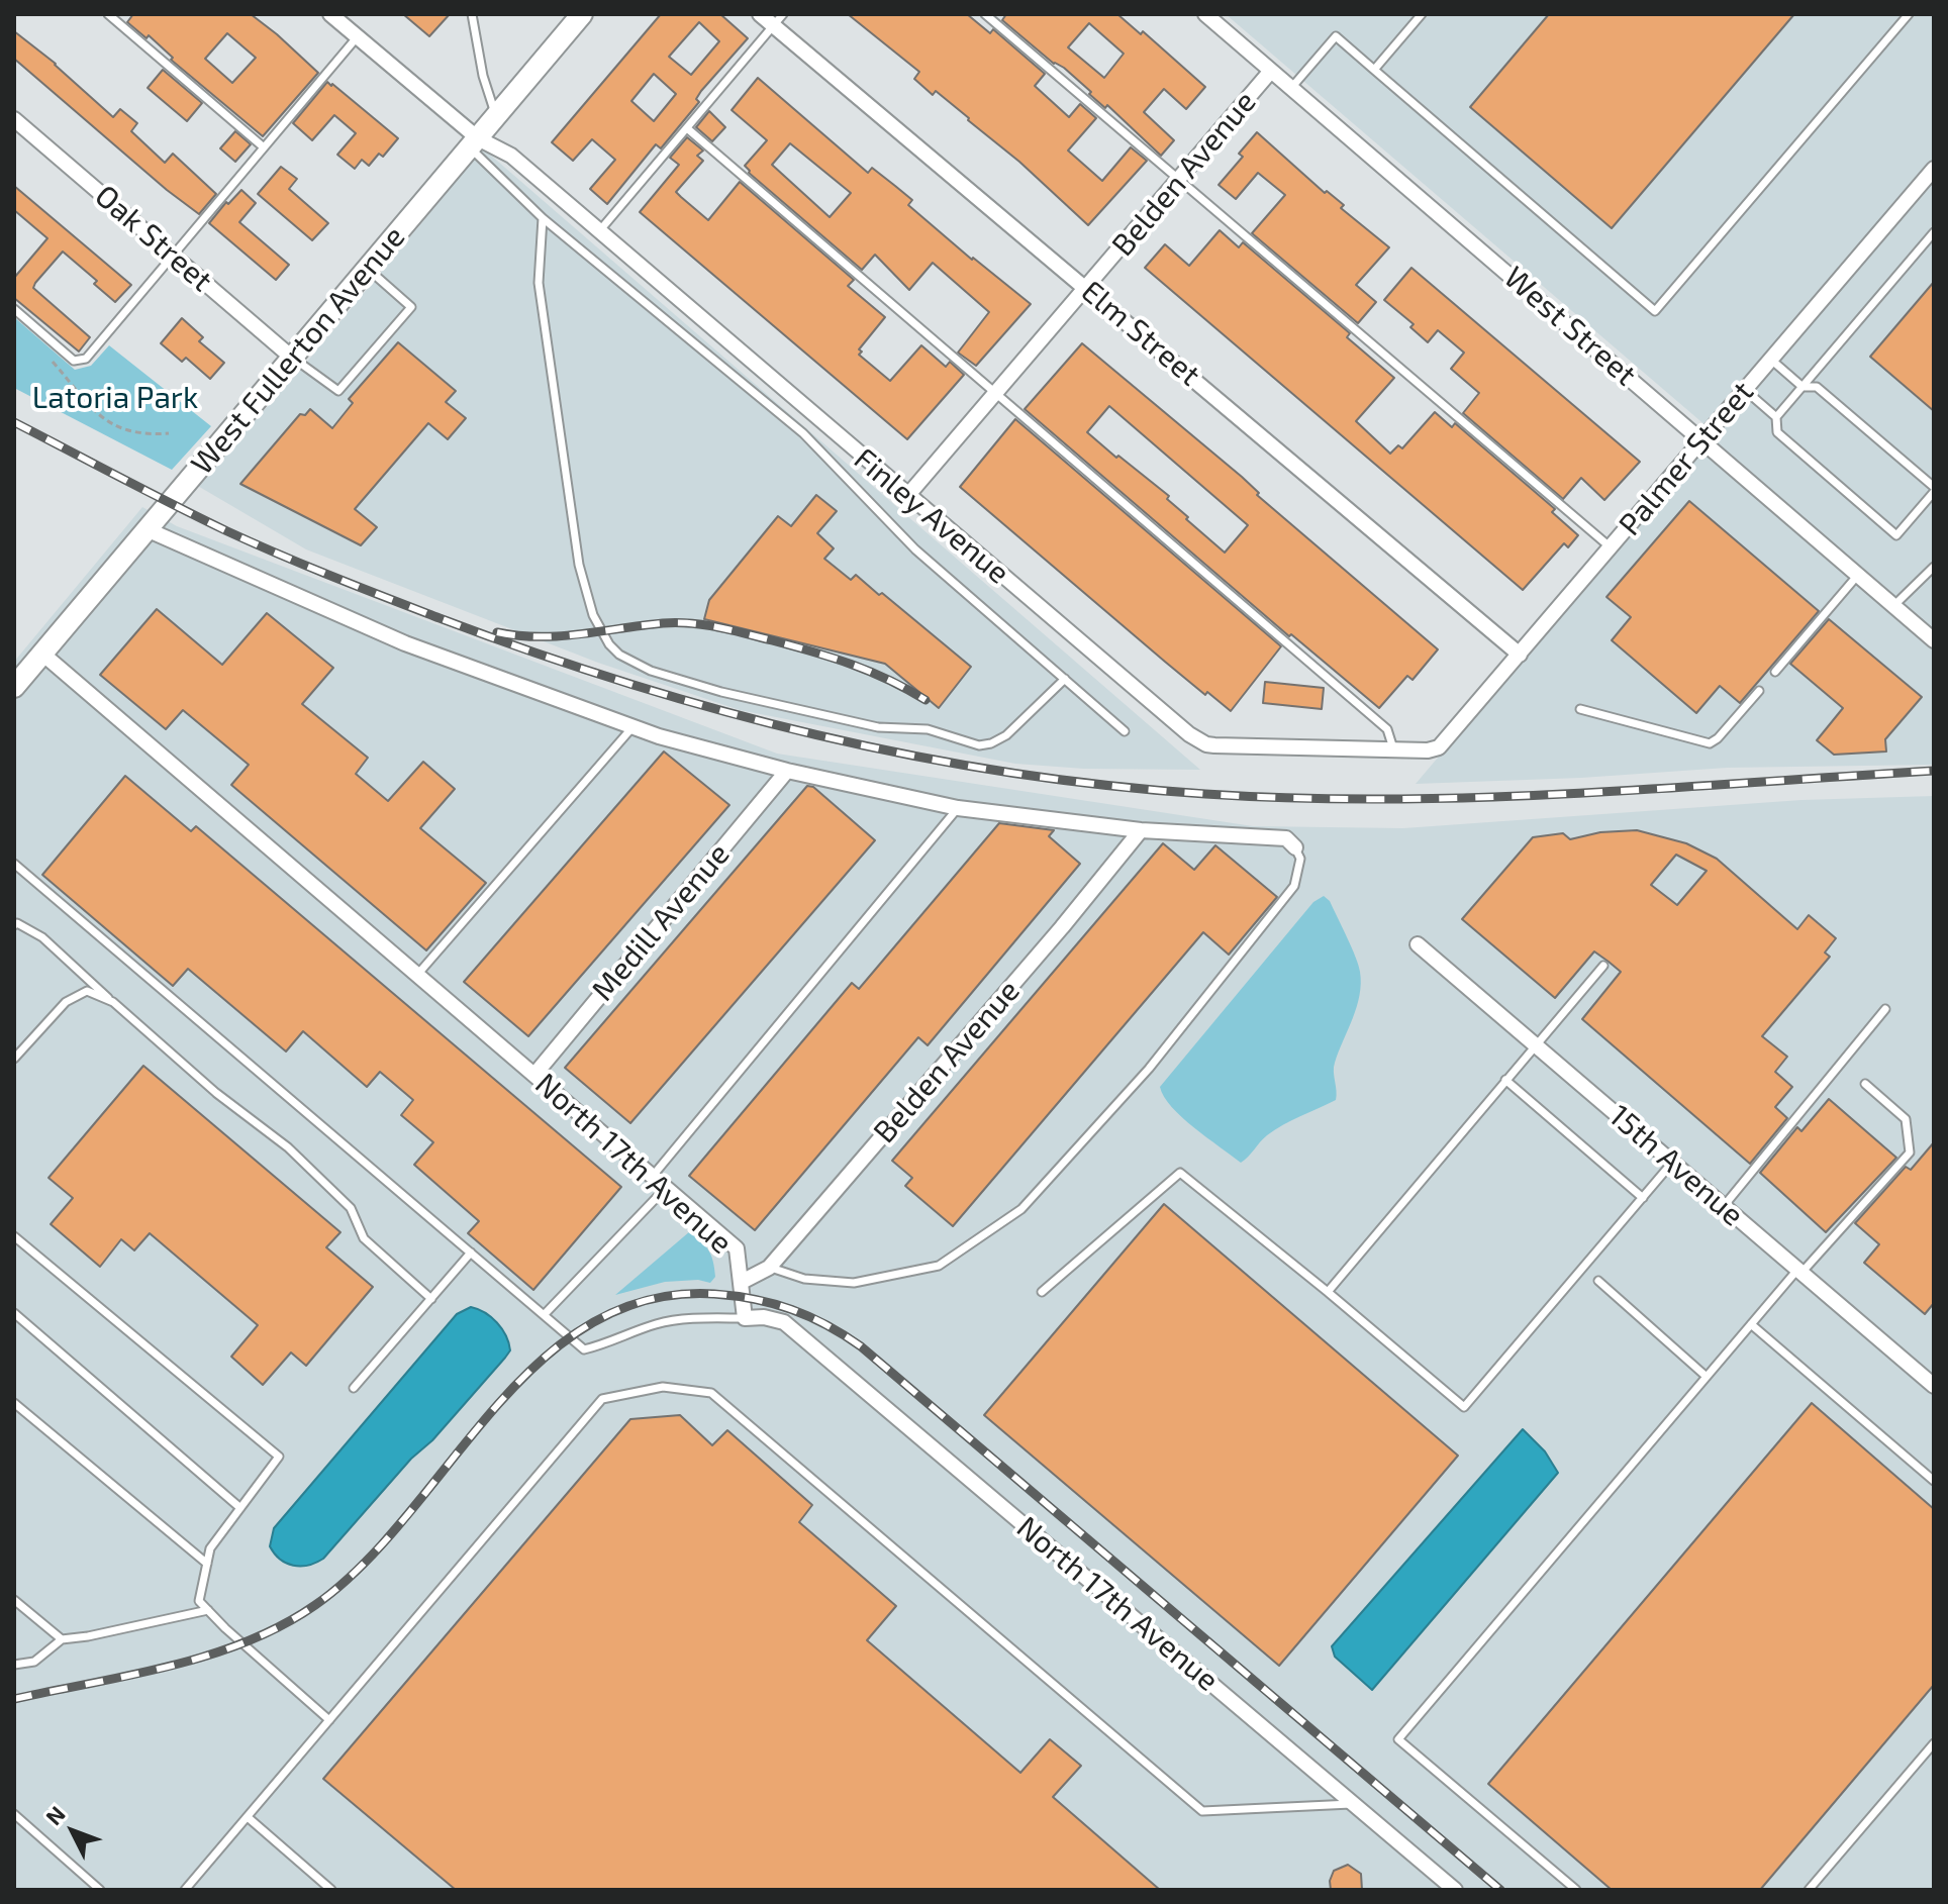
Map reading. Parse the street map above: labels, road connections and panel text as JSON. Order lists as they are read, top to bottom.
{
  "streets": {
    "street": [
      "Belden Avenue",
      "Oak Street",
      "West Street",
      "Elm Street",
      "West Fullerton Avenue",
      "Palmer Street",
      "Finley Avenue",
      "Medill Avenue",
      "North 17th Avenue",
      "15th Avenue"
    ]
  },
  "crossings": [
    ["Belden Avenue", "West Street"],
    ["Belden Avenue", "Elm Street"],
    ["Belden Avenue", "Finley Avenue"],
    ["Belden Avenue", "North 17th Avenue"],
    ["Oak Street", "West Fullerton Avenue"],
    ["West Street", "Palmer Street"],
    ["Elm Street", "Palmer Street"],
    ["West Fullerton Avenue", "Finley Avenue"],
    ["West Fullerton Avenue", "North 17th Avenue"],
    ["Palmer Street", "Finley Avenue"],
    ["Medill Avenue", "North 17th Avenue"]
  ],
  "parks": ["Latoria Park"],
  "north": "top left"
}
